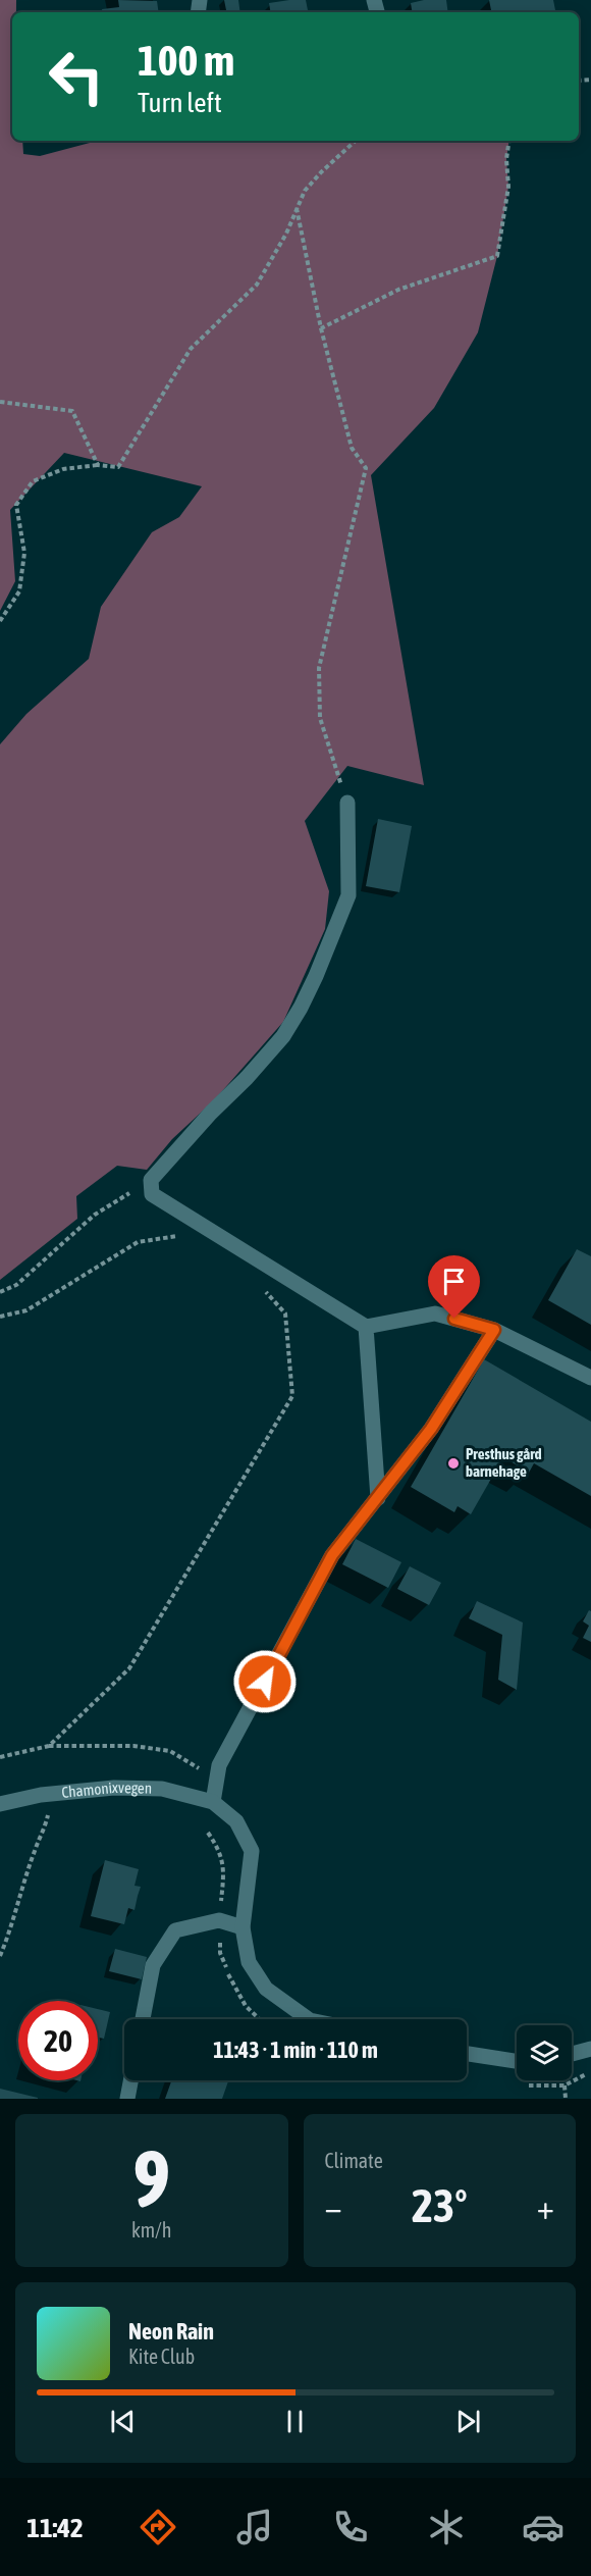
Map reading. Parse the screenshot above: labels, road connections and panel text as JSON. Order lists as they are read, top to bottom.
{
  "streets": {
    "street": ["Chamonixvegen"]
  },
  "places": ["Presthus gård barnehage"],
  "page": {
    "turn": ["100 m", "Turn left"],
    "limit": "20",
    "trip": "11:43 · 1 min · 110 m",
    "tile": [
      ["9", "km/h"],
      "Climate"
    ],
    "heat": ["−", "23°", "+"],
    "song": ["Neon Rain", "Kite Club"],
    "tabs": "11:42"
  }
}
